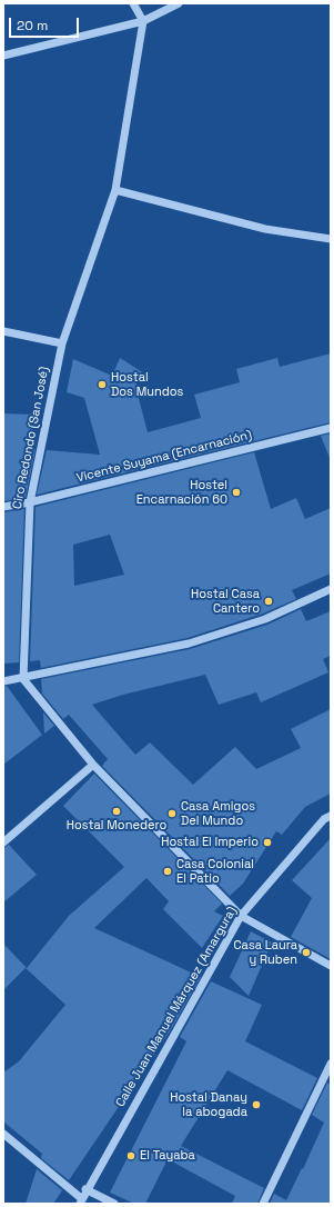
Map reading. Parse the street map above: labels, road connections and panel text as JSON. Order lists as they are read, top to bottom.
{
  "streets": {
    "street": ["Ciro Redondo (San José)", "Vicente Suyama (Encarnación)", "Calle Juan Manuel Márquez (Amargura)"]
  },
  "crossings": [
    ["Ciro Redondo (San José)", "Vicente Suyama (Encarnación)"]
  ],
  "places": [
    "Hostal Dos Mundos",
    "Hostel Encarnación 60",
    "Hostal Casa Cantero",
    "Hostal Monedero",
    "Casa Amigos Del Mundo",
    "Hostal El Imperio",
    "Casa Colonial El Patio",
    "Casa Laura y Ruben",
    "Hostal Danay la abogada",
    "El Tayaba"
  ],
  "scale_bar": "20 m"
}
